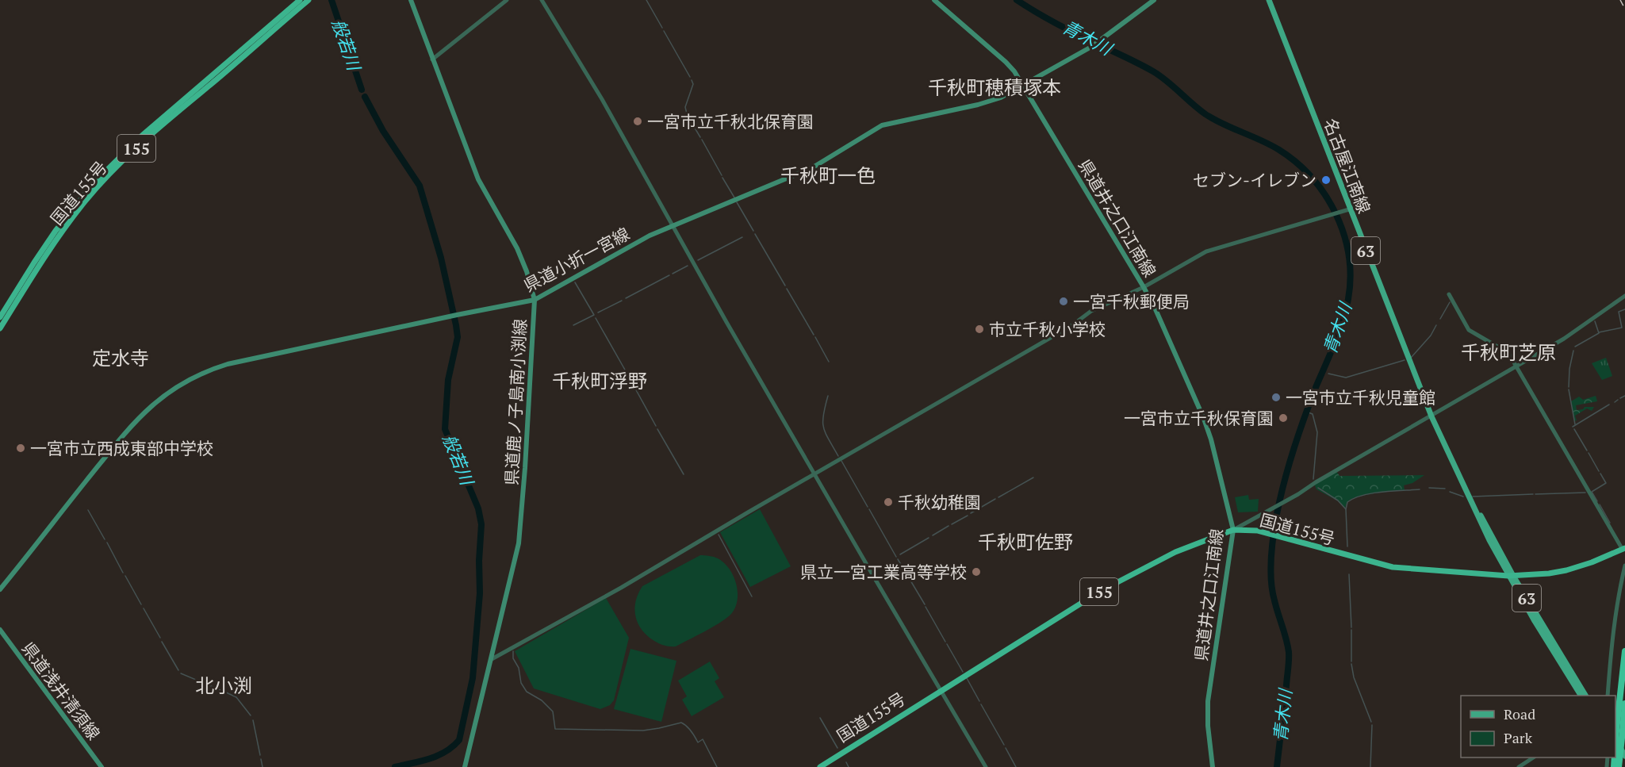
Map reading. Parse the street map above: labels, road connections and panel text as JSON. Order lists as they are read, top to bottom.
{
  "streets": {
    "highway": ["155", "国道155号"],
    "main road": [
      "名古屋江南線",
      "県道井之口江南線",
      "63",
      "県道小折一宮線",
      "県道鹿ノ子島南小渕線",
      "県道浅井清須線"
    ]
  },
  "crossings": [
    ["名古屋江南線", "国道155号"],
    ["国道155号", "県道井之口江南線"],
    ["県道井之口江南線", "県道小折一宮線"],
    ["県道小折一宮線", "県道鹿ノ子島南小渕線"]
  ],
  "districts": [
    "千秋町穂積塚本",
    "千秋町一色",
    "千秋町芝原",
    "定水寺",
    "千秋町浮野",
    "千秋町佐野",
    "北小渕"
  ],
  "water": ["青木川", "般若川"],
  "places": [
    "一宮市立千秋北保育園",
    "セブン-イレブン",
    "一宮千秋郵便局",
    "市立千秋小学校",
    "一宮市立千秋児童館",
    "一宮市立千秋保育園",
    "一宮市立西成東部中学校",
    "千秋幼稚園",
    "県立一宮工業高等学校"
  ],
  "legend": ["Road", "Park"]
}
